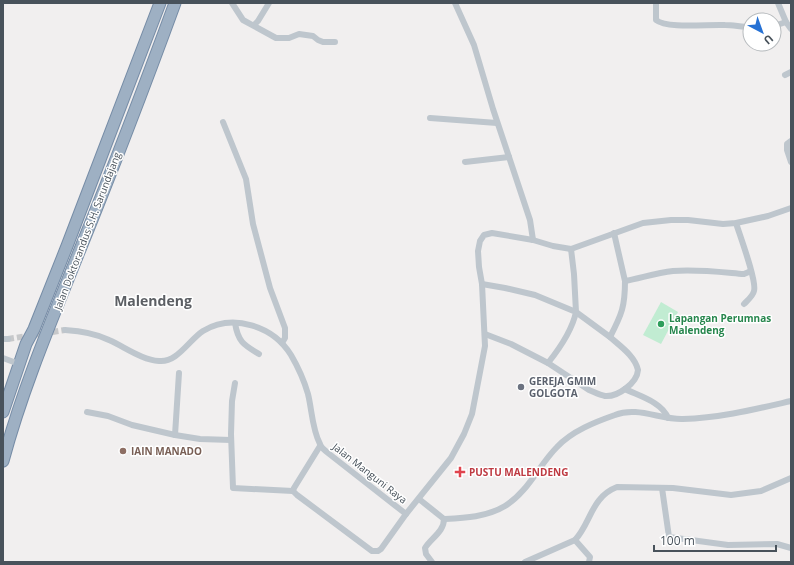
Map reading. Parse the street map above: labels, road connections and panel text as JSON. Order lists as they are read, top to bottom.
{
  "streets": {
    "highway": ["Jalan Doktorandus S.H. Sarundajang"],
    "street": ["Jalan Manguni Raya"]
  },
  "districts": ["Malendeng"],
  "places": {
    "other": ["Lapangan Perumnas Malendeng", "GEREJA GMIM GOLGOTA", "IAIN MANADO"],
    "health": ["PUSTU MALENDENG"]
  },
  "scale_bar": "100 m",
  "north": "bottom right"
}
